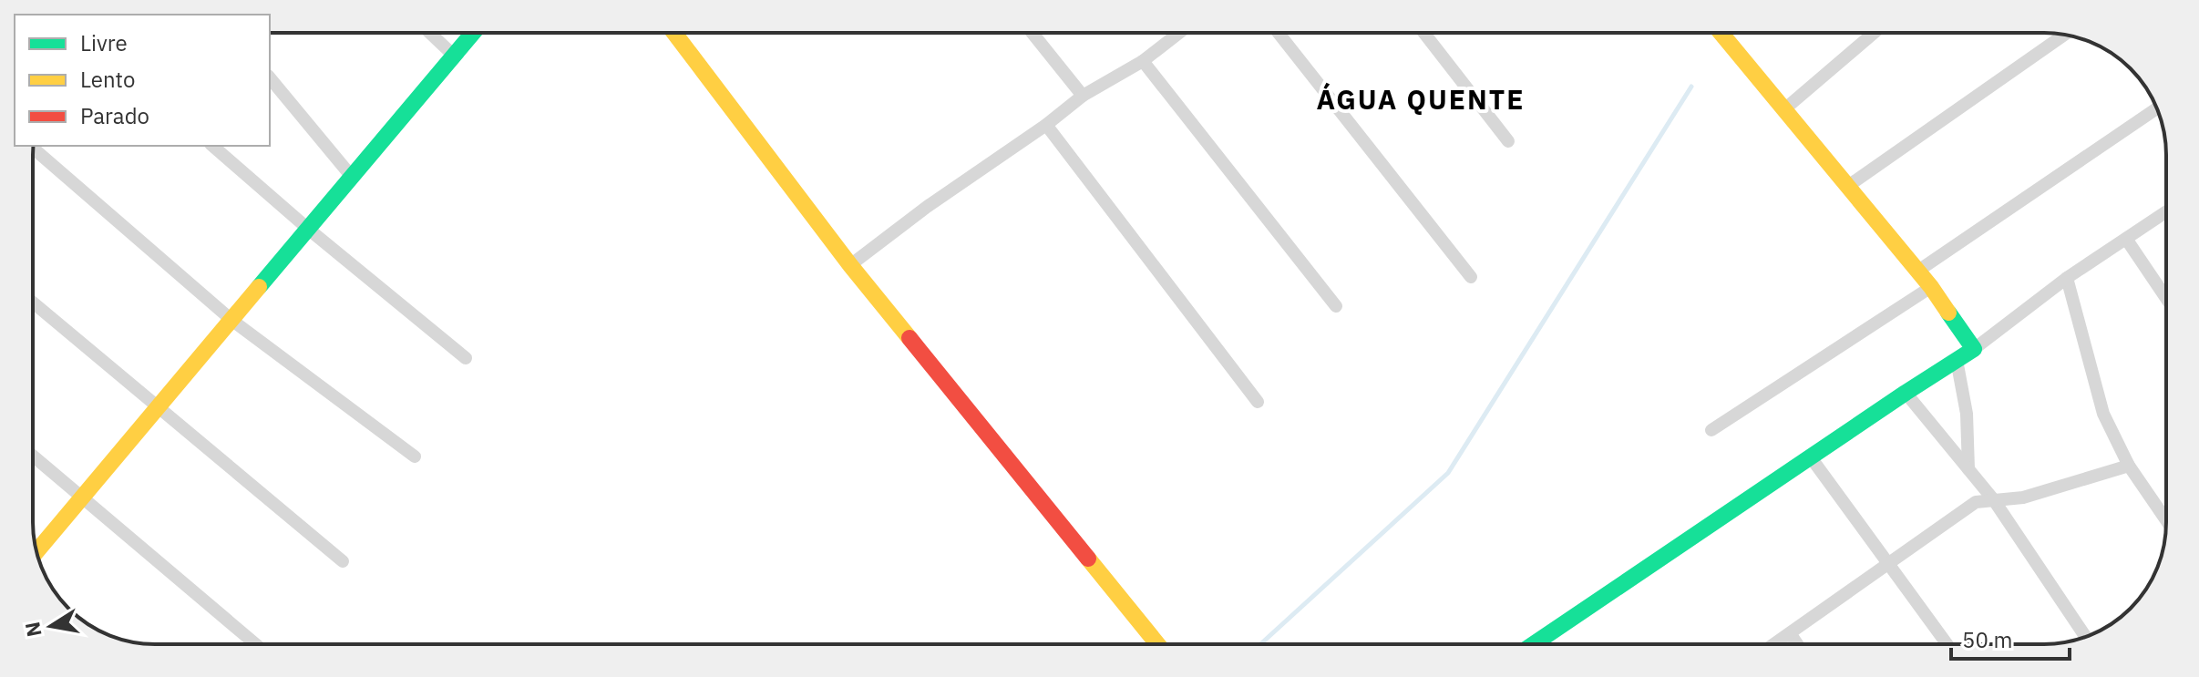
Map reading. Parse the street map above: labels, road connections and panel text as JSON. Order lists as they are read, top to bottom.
{
  "districts": ["ÁGUA QUENTE"],
  "legend": ["Livre", "Lento", "Parado"],
  "scale_bar": "50 m",
  "north": "left"
}
